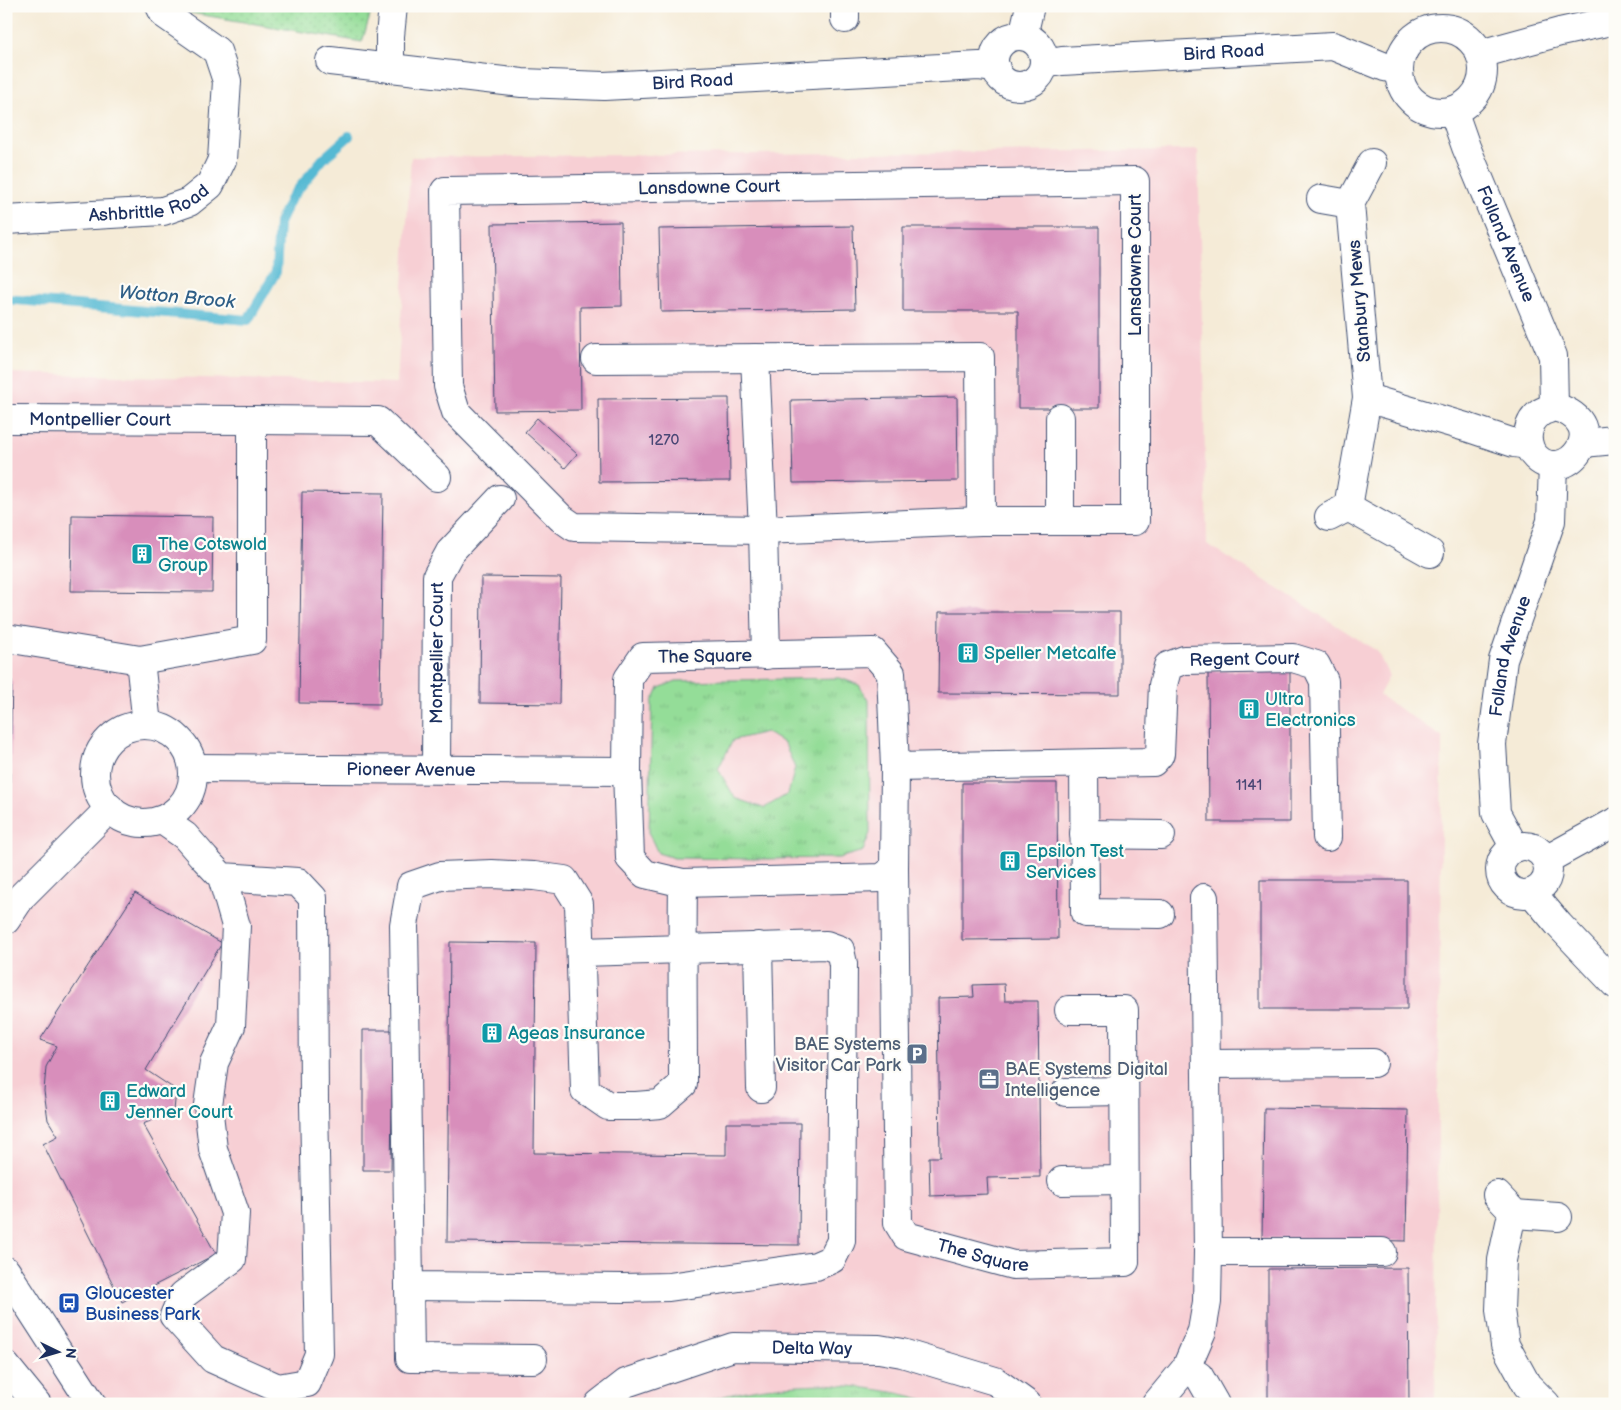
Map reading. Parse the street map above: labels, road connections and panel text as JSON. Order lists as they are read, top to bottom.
{
  "streets": {
    "street": [
      "Bird Road",
      "Lansdowne Court",
      "Ashbrittle Road",
      "Folland Avenue",
      "Stanbury Mews",
      "Montpellier Court",
      "The Square",
      "Regent Court",
      "Pioneer Avenue",
      "Delta Way"
    ]
  },
  "crossings": [
    ["Bird Road", "Folland Avenue"],
    ["Montpellier Court", "Pioneer Avenue"],
    ["The Square", "Regent Court"],
    ["The Square", "Pioneer Avenue"]
  ],
  "water": ["Wotton Brook"],
  "places": {
    "building": [
      "The Cotswold Group",
      "Speller Metcalfe",
      "Ultra Electronics",
      "Epsilon Test Services",
      "Ageas Insurance",
      "Edward Jenner Court"
    ],
    "parking": ["BAE Systems Visitor Car Park"],
    "office": ["BAE Systems Digital Intelligence"],
    "bus stop": ["Gloucester Business Park"]
  },
  "house_numbers": ["1270", "1141"],
  "north": "right"
}
